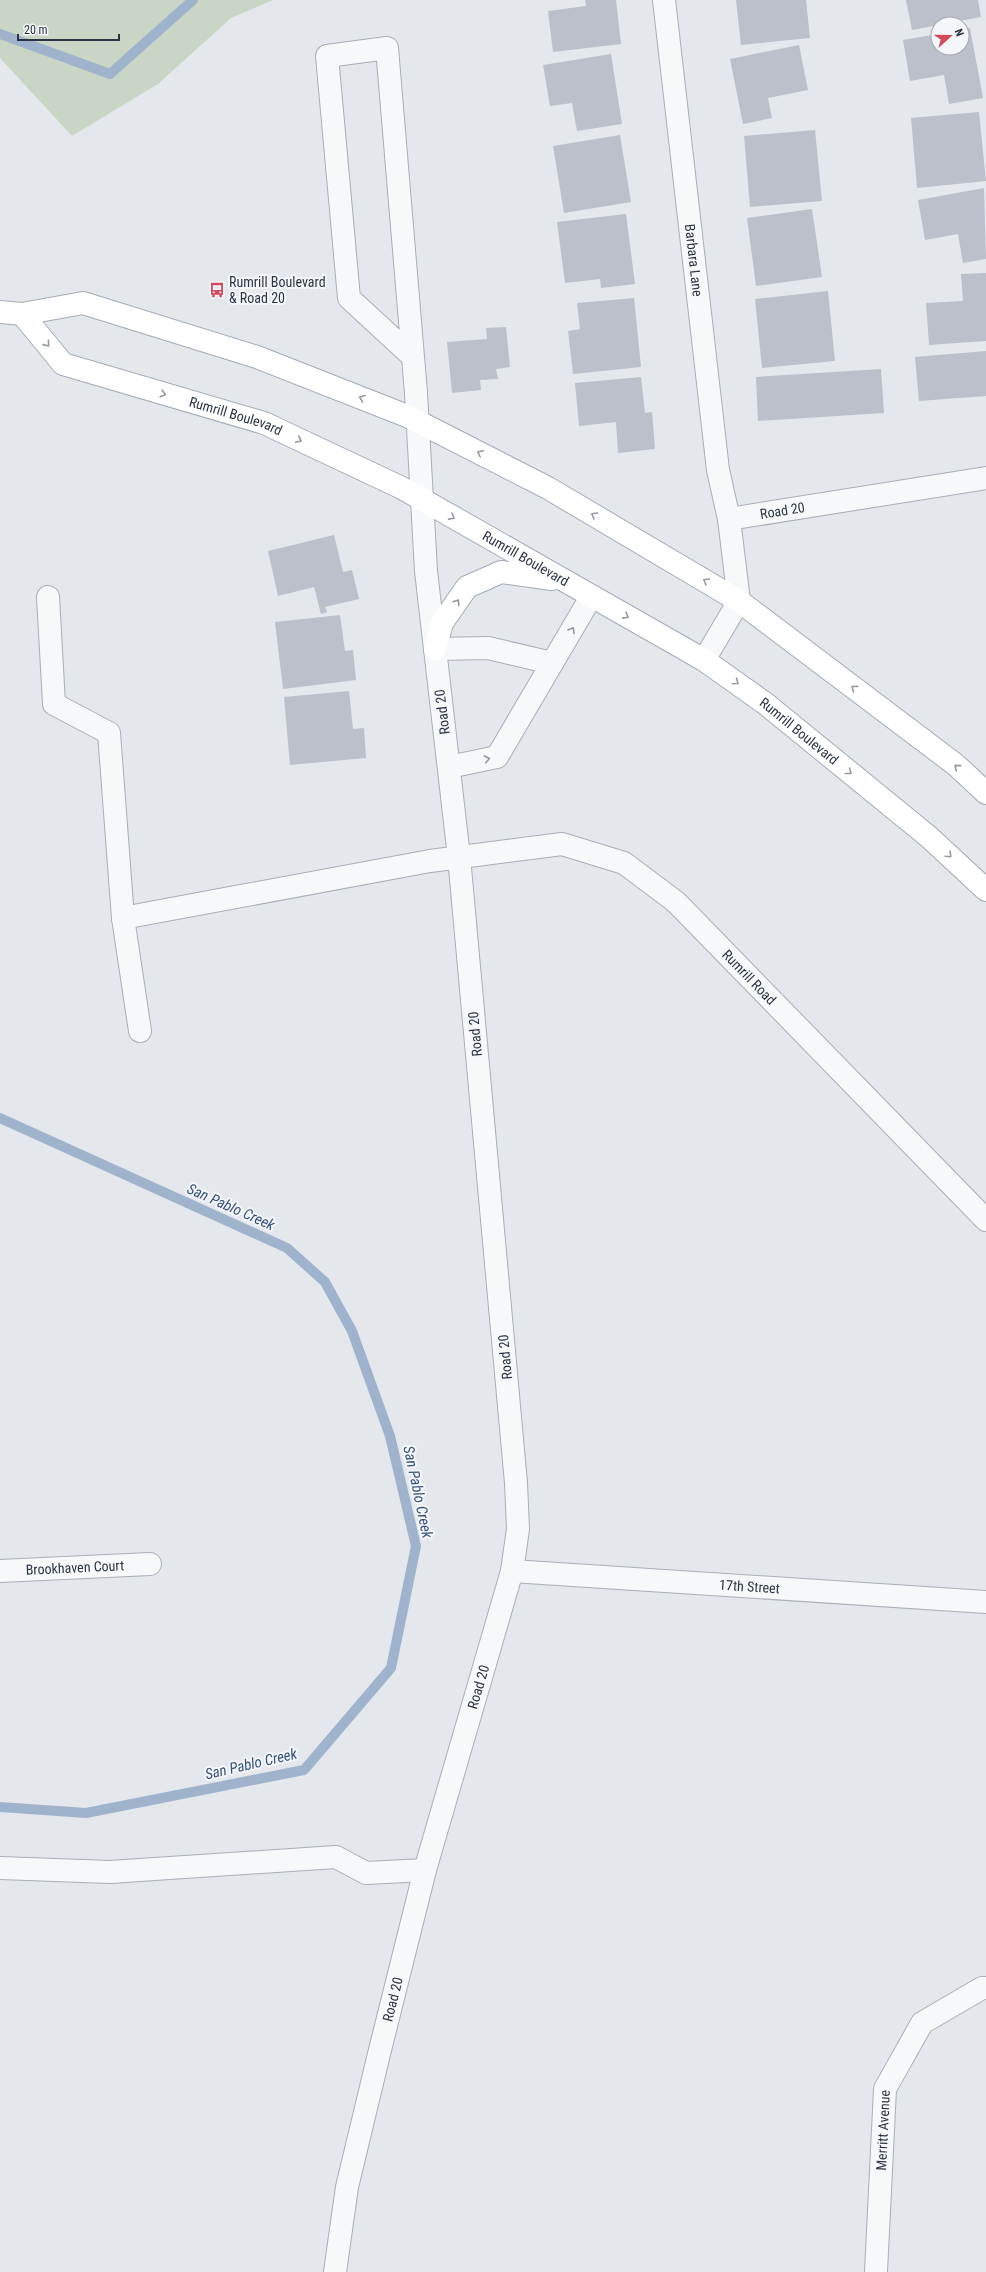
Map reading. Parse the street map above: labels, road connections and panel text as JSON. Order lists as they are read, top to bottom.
{
  "streets": {
    "main road": ["Rumrill Boulevard"],
    "street": [
      "Barbara Lane",
      "Road 20",
      "Rumrill Road",
      "Brookhaven Court",
      "17th Street",
      "Merritt Avenue"
    ]
  },
  "crossings": [
    ["Barbara Lane", "Road 20"],
    ["Rumrill Boulevard", "Road 20"],
    ["Road 20", "Rumrill Road"],
    ["Road 20", "17th Street"]
  ],
  "water": ["San Pablo Creek"],
  "places": {
    "bus stop": ["Rumrill Boulevard & Road 20"]
  },
  "scale_bar": "20 m",
  "north": "right"
}
